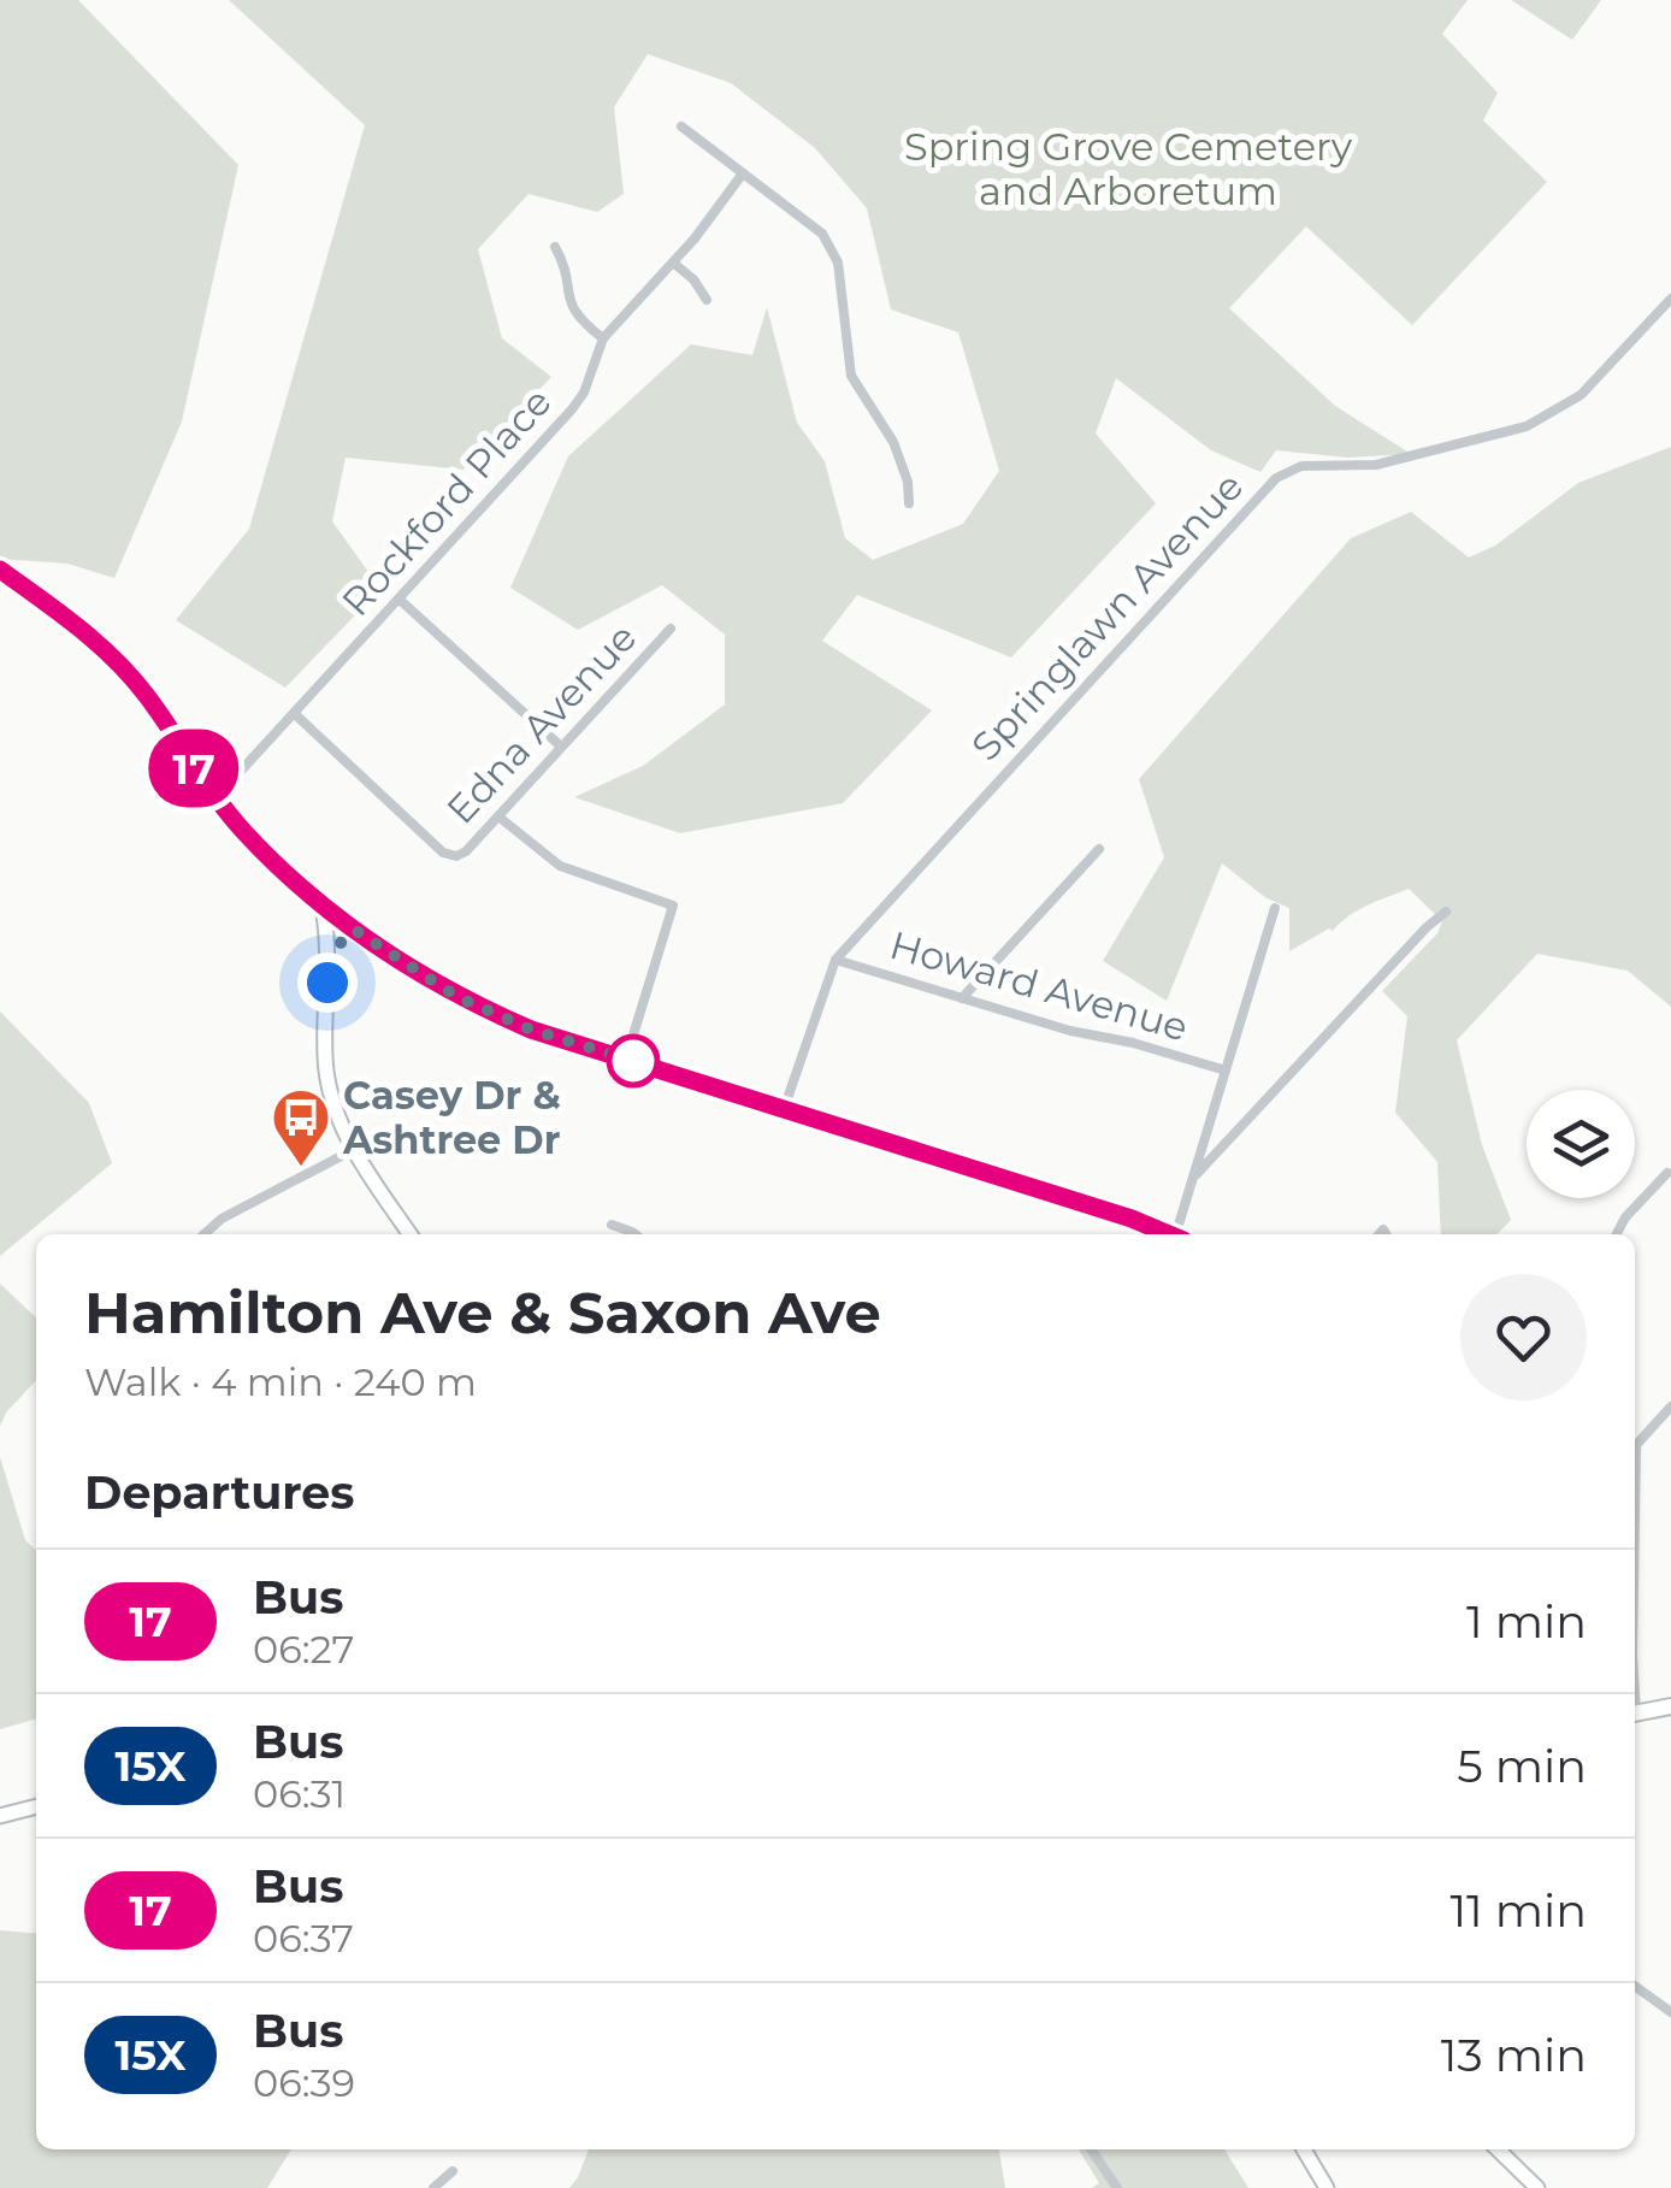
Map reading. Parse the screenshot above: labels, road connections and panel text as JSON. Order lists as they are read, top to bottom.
{
  "streets": {
    "street": [
      "Rockford Place",
      "Springlawn Avenue",
      "Edna Avenue",
      "Howard Avenue"
    ]
  },
  "crossings": [
    ["Rockford Place", "Edna Avenue"],
    ["Springlawn Avenue", "Howard Avenue"]
  ],
  "parks": ["Spring Grove Cemetery and Arboretum"],
  "places": {
    "bus stop": ["Casey Dr & Ashtree Dr"]
  },
  "lines": ["bus line 17"],
  "page": {
    "on_map": "17",
    "heading": [
      ["Hamilton Ave & Saxon Ave", "Walk · 4 min · 240 m"],
      "Departures"
    ],
    "list": [
      {
        "mark": "17",
        "name": "Bus",
        "note": "06:27",
        "value": "1 min"
      },
      {
        "mark": "15X",
        "name": "Bus",
        "note": "06:31",
        "value": "5 min"
      },
      {
        "mark": "17",
        "name": "Bus",
        "note": "06:37",
        "value": "11 min"
      },
      {
        "mark": "15X",
        "name": "Bus",
        "note": "06:39",
        "value": "13 min"
      }
    ]
  }
}
